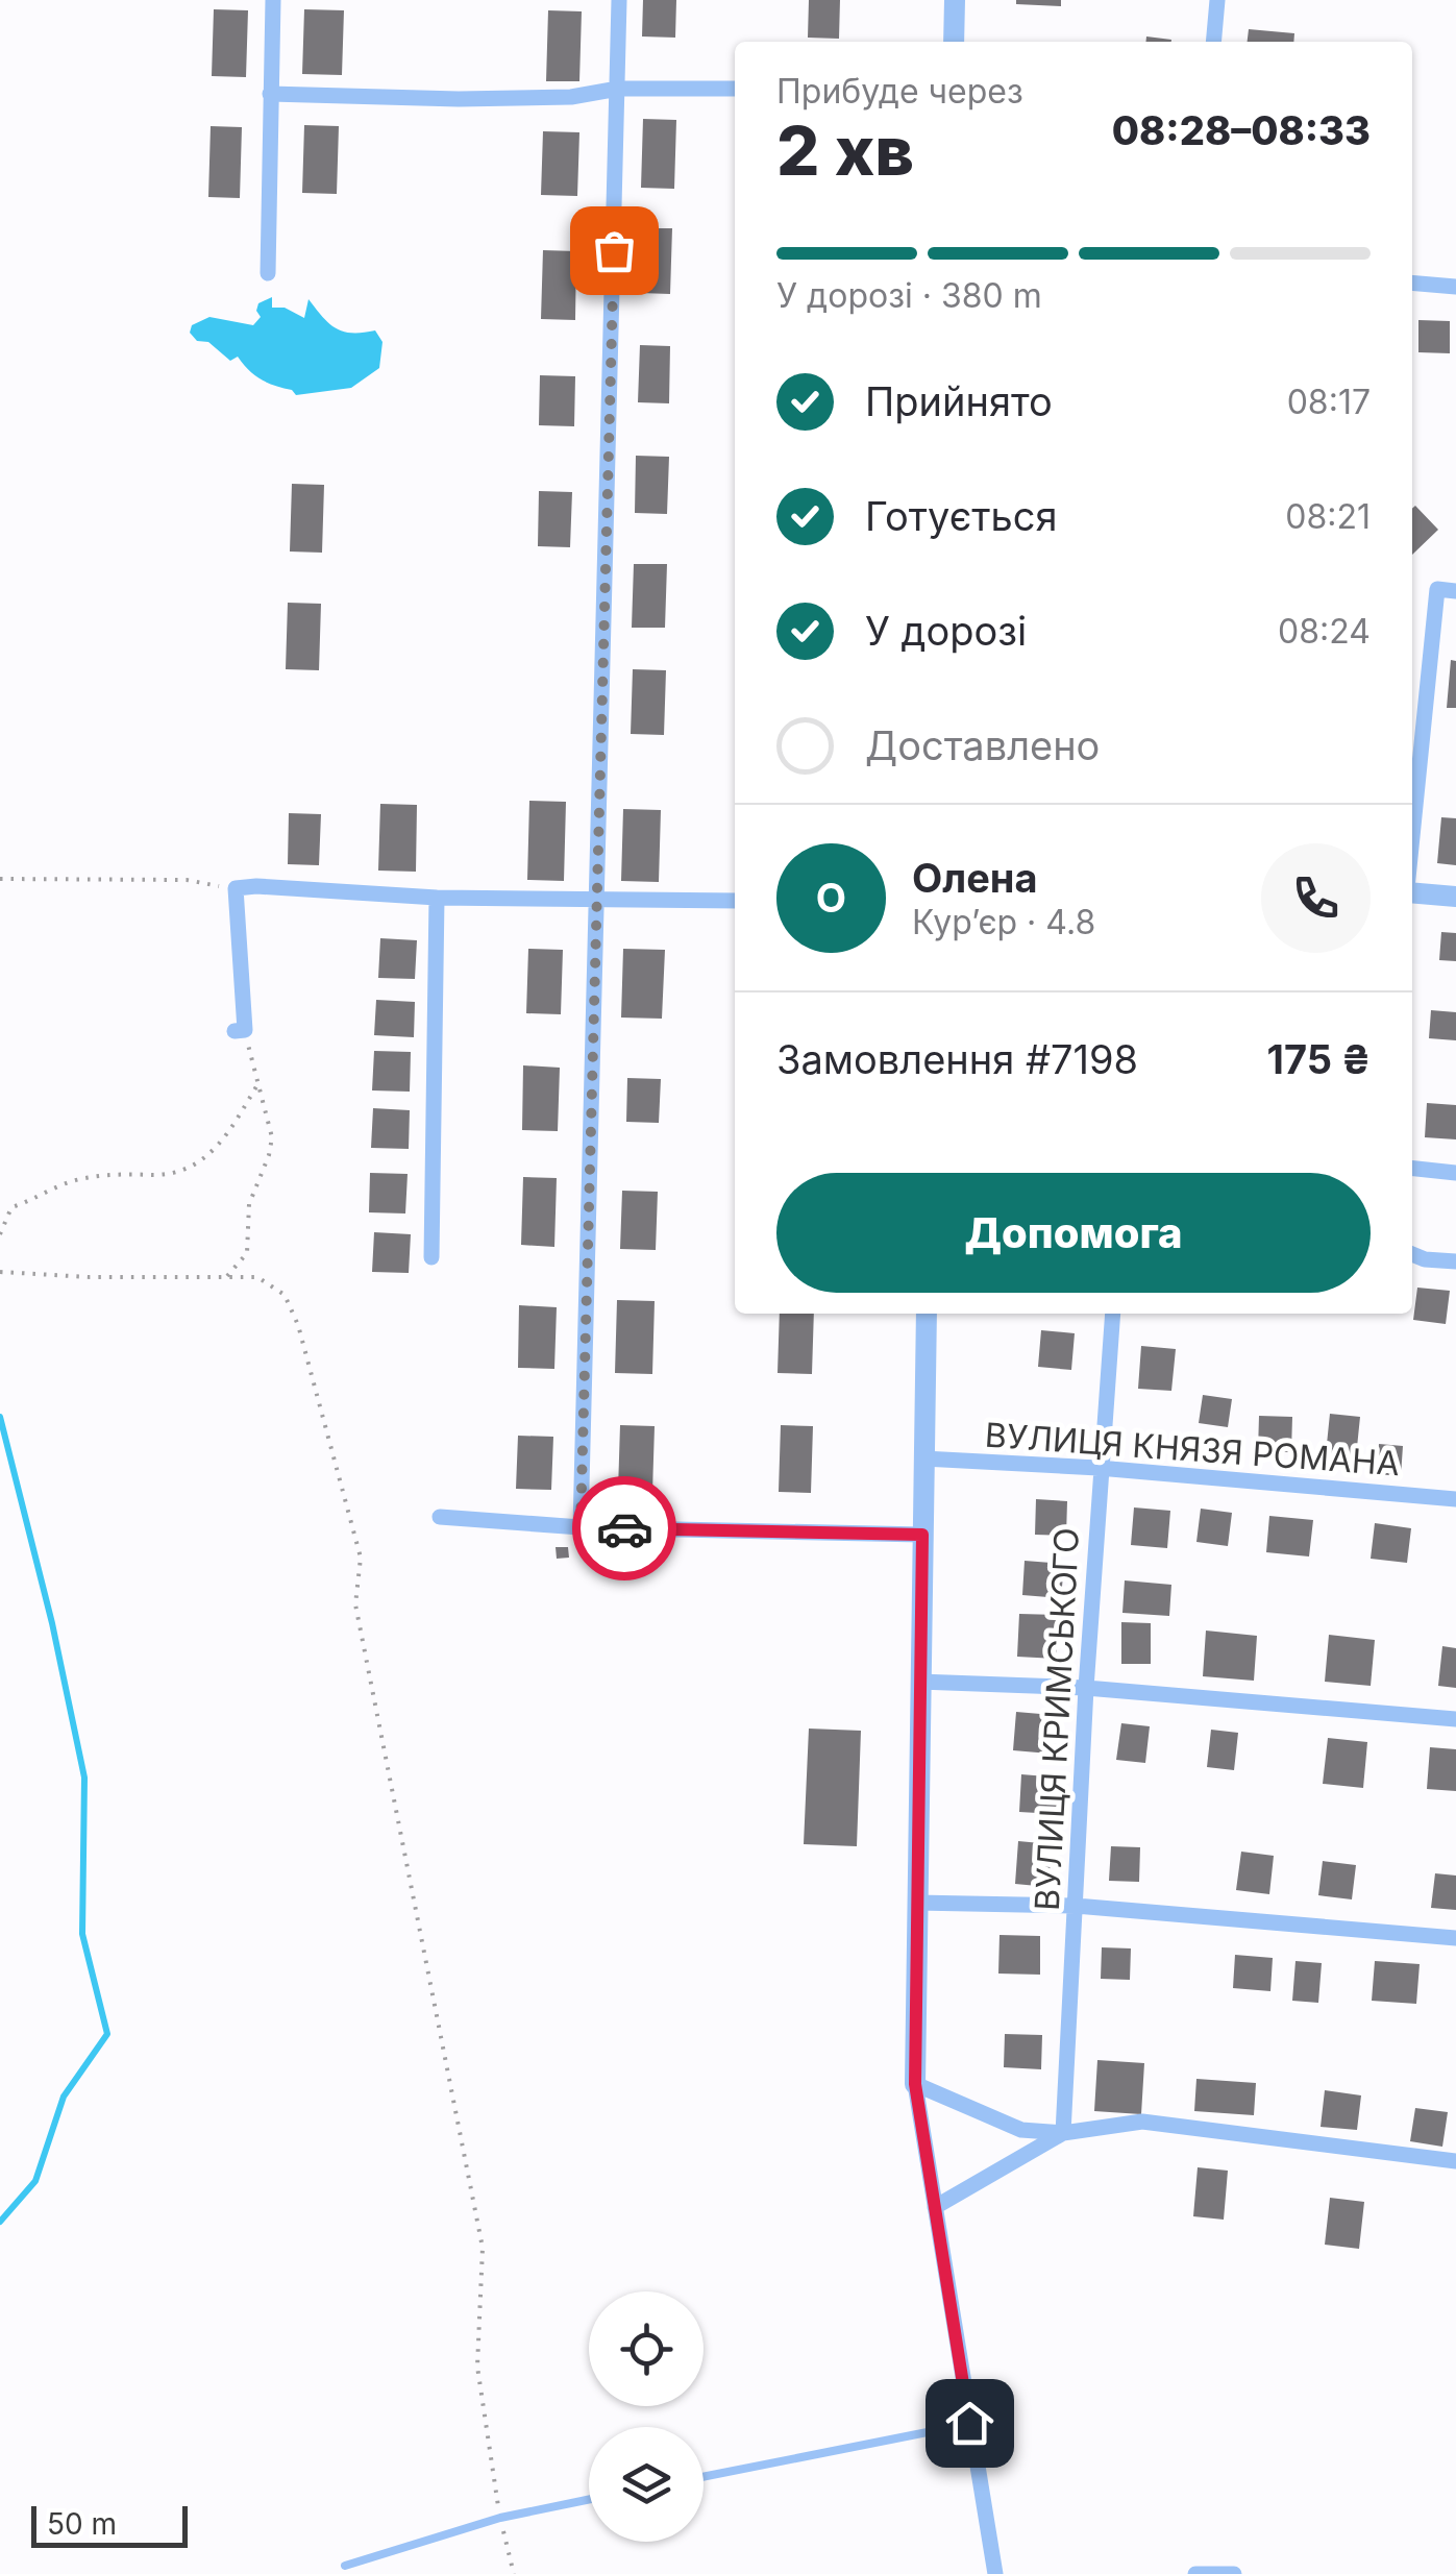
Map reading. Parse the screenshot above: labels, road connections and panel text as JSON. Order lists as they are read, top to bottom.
{
  "streets": {
    "street": ["ВУЛИЦЯ КНЯЗЯ РОМАНА", "ВУЛИЦЯ КРИМСЬКОГО"]
  },
  "crossings": [
    ["ВУЛИЦЯ КНЯЗЯ РОМАНА", "ВУЛИЦЯ КРИМСЬКОГО"]
  ],
  "scale_bar": "50 m",
  "page": {
    "heading": ["2 хв", "Прибуде через", "08:28–08:33"],
    "panel": [
      "Олена",
      "Кур’єр · 4.8",
      "Замовлення #7198",
      "175 ₴"
    ],
    "bar": "У дорозі · 380 m",
    "list": [
      ["Прийнято", "08:17"],
      ["Готується", "08:21"],
      ["У дорозі", "08:24"],
      "Доставлено"
    ],
    "round": "О",
    "buttons": "Допомога",
    "scale": "50 m"
  }
}
